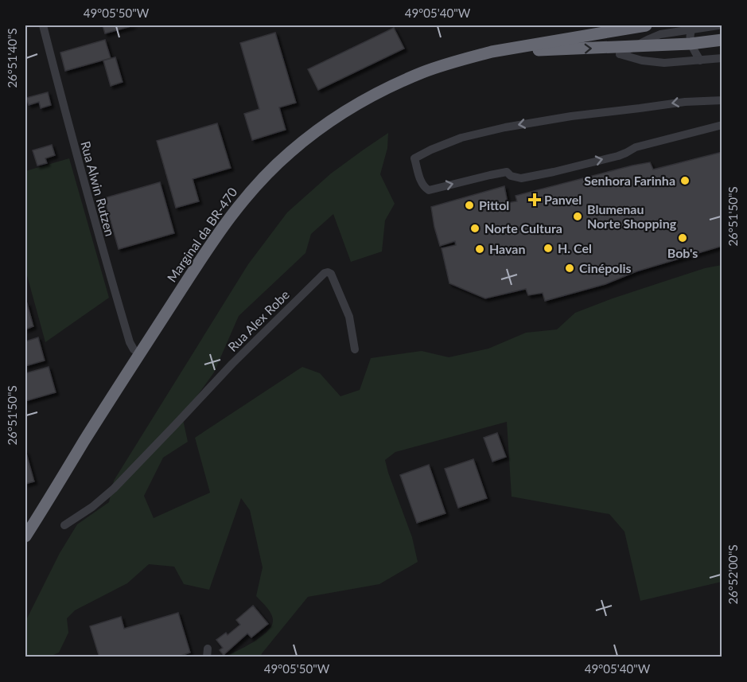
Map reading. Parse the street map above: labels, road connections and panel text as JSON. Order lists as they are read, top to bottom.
{
  "streets": {
    "highway": ["Marginal da BR-470"],
    "street": ["Rua Alwin Rutzen", "Rua Alex Robe"]
  },
  "crossings": [
    ["Rua Alwin Rutzen", "Marginal da BR-470"]
  ],
  "places": {
    "other": [
      "Senhora Farinha",
      "Pittol",
      "Blumenau Norte Shopping",
      "Norte Cultura",
      "Bob's",
      "H. Cel",
      "Havan",
      "Cinépolis"
    ],
    "health": ["Panvel"]
  },
  "coordinates": [
    "49°05'50\"W",
    "49°05'40\"W",
    "26°51'40\"S",
    "26°51'50\"S",
    "26°52'00\"S"
  ]
}
